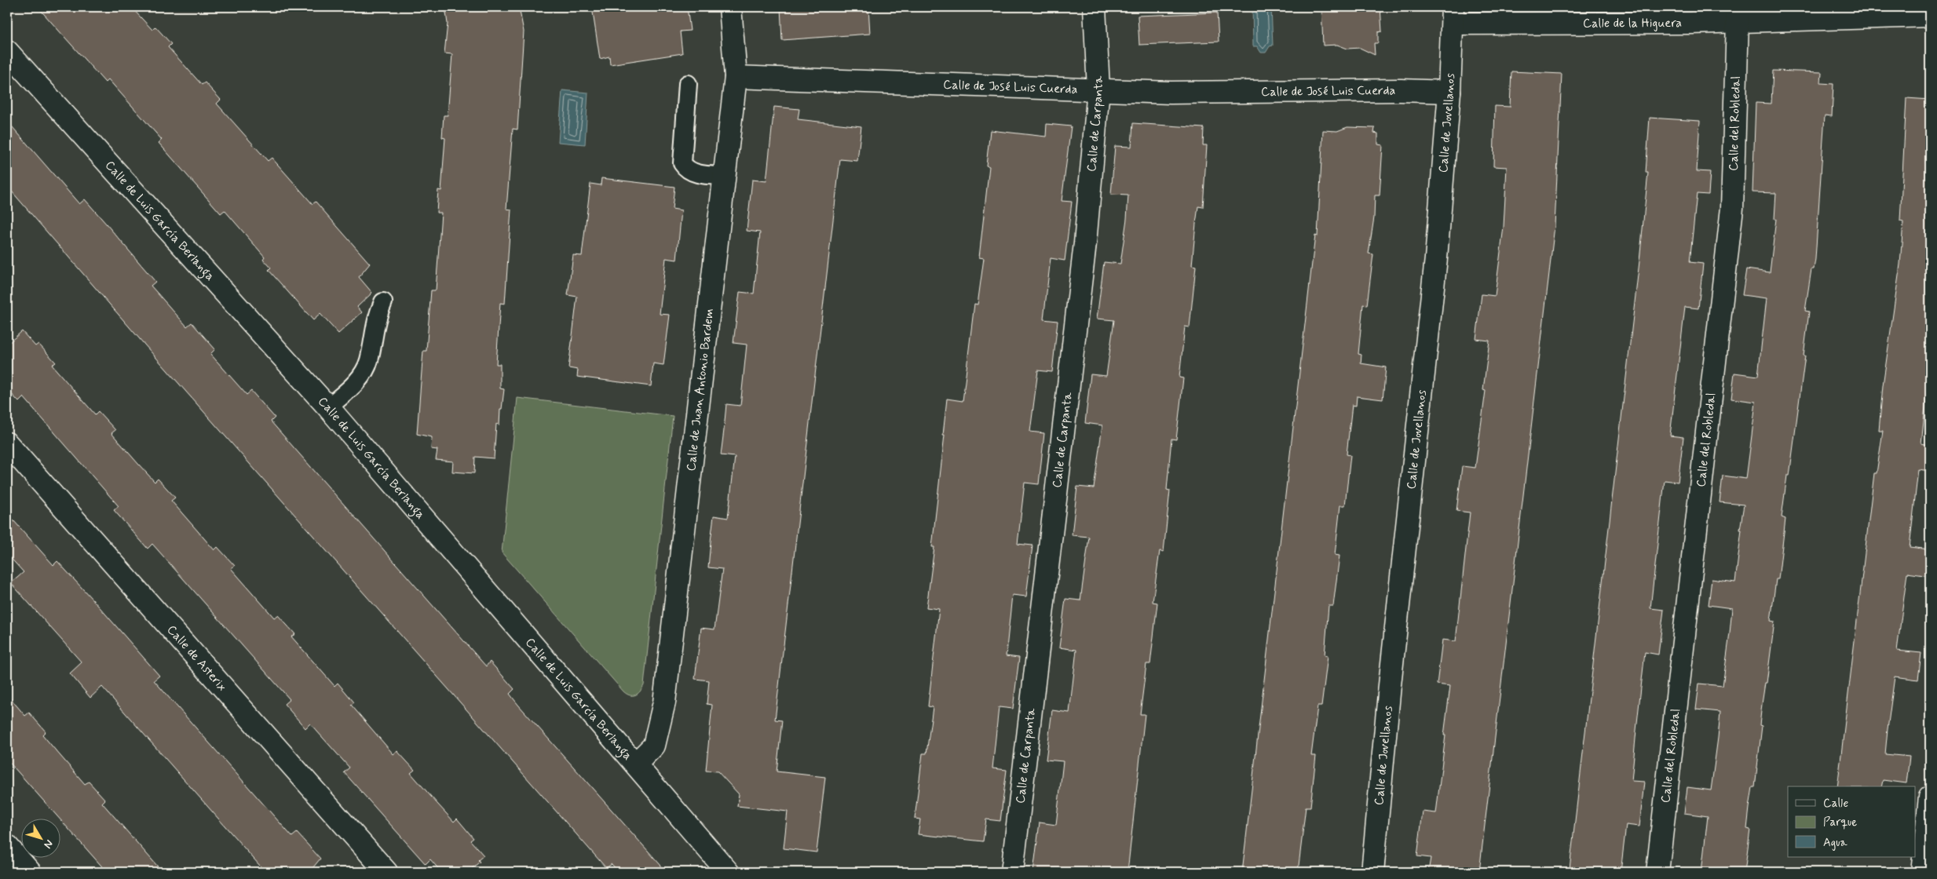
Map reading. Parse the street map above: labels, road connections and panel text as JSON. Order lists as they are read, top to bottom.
{
  "streets": {
    "street": [
      "Calle de la Higuera",
      "Calle de José Luis Cuerda",
      "Calle de Jovellanos",
      "Calle de Carpanta",
      "Calle del Robledal",
      "Calle de Luis García Berlanga",
      "Calle de Juan Antonio Bardem",
      "Calle de Asterix"
    ]
  },
  "crossings": [
    ["Calle de la Higuera", "Calle de Jovellanos"],
    ["Calle de la Higuera", "Calle del Robledal"],
    ["Calle de José Luis Cuerda", "Calle de Jovellanos"],
    ["Calle de José Luis Cuerda", "Calle de Carpanta"],
    ["Calle de José Luis Cuerda", "Calle de Juan Antonio Bardem"],
    ["Calle de Luis García Berlanga", "Calle de Juan Antonio Bardem"]
  ],
  "legend": ["Calle", "Parque", "Agua"],
  "north": "bottom right"
}
